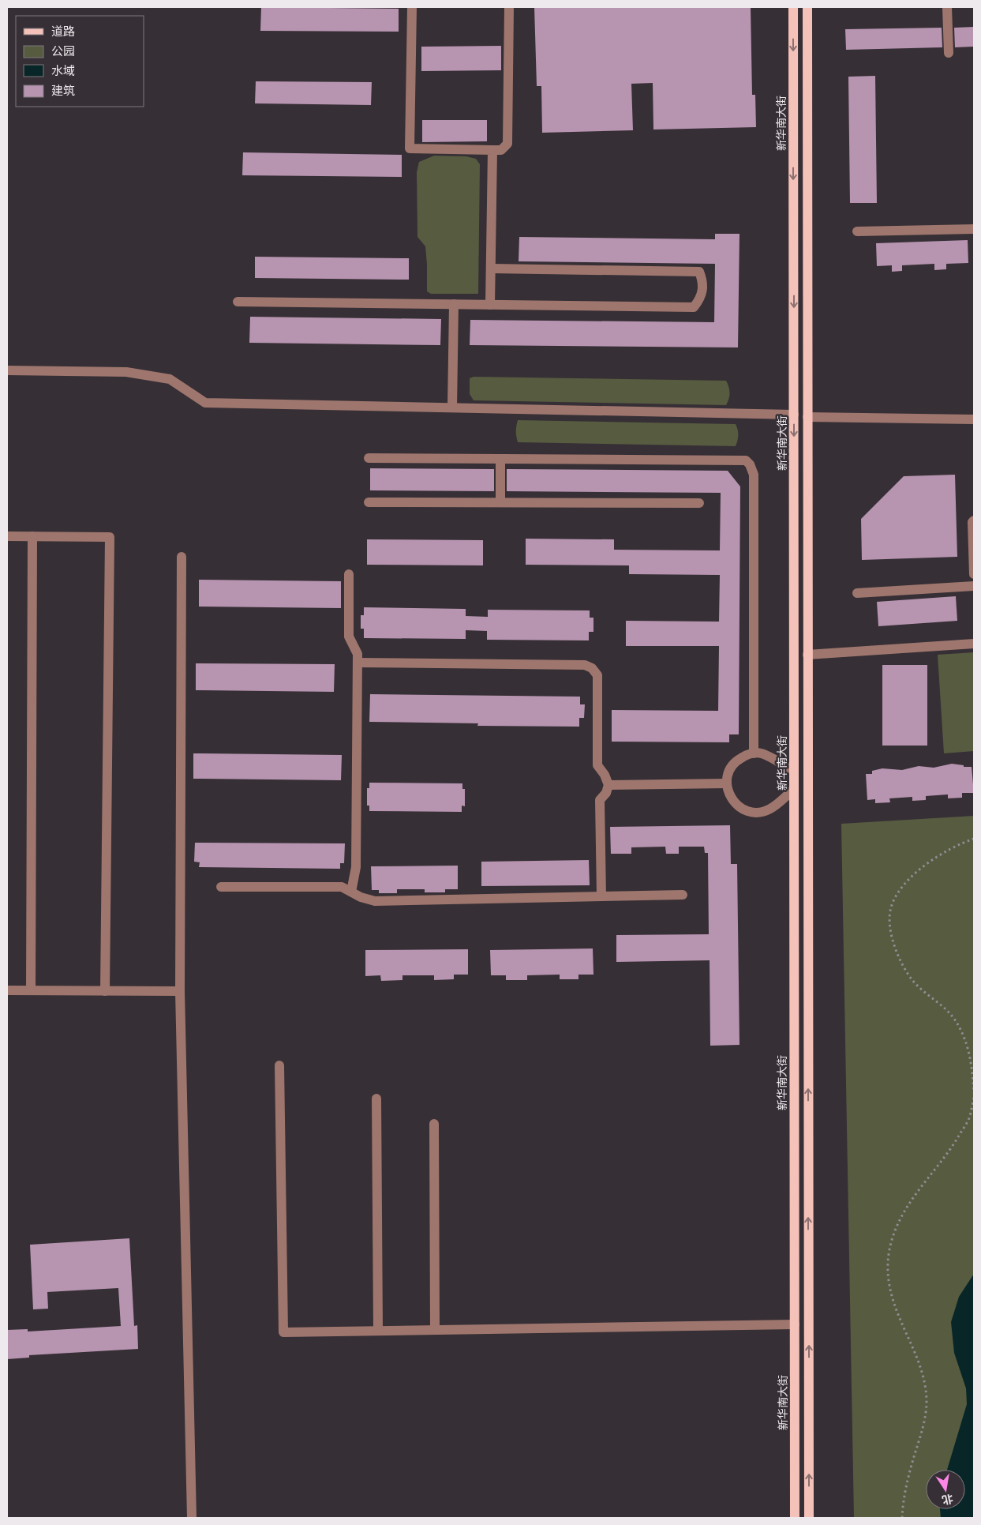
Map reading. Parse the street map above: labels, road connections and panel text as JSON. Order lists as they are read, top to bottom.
{
  "streets": {
    "main road": ["新华南大街"]
  },
  "legend": [
    "道路",
    "公园",
    "水域",
    "建筑"
  ],
  "north": "bottom"
}
